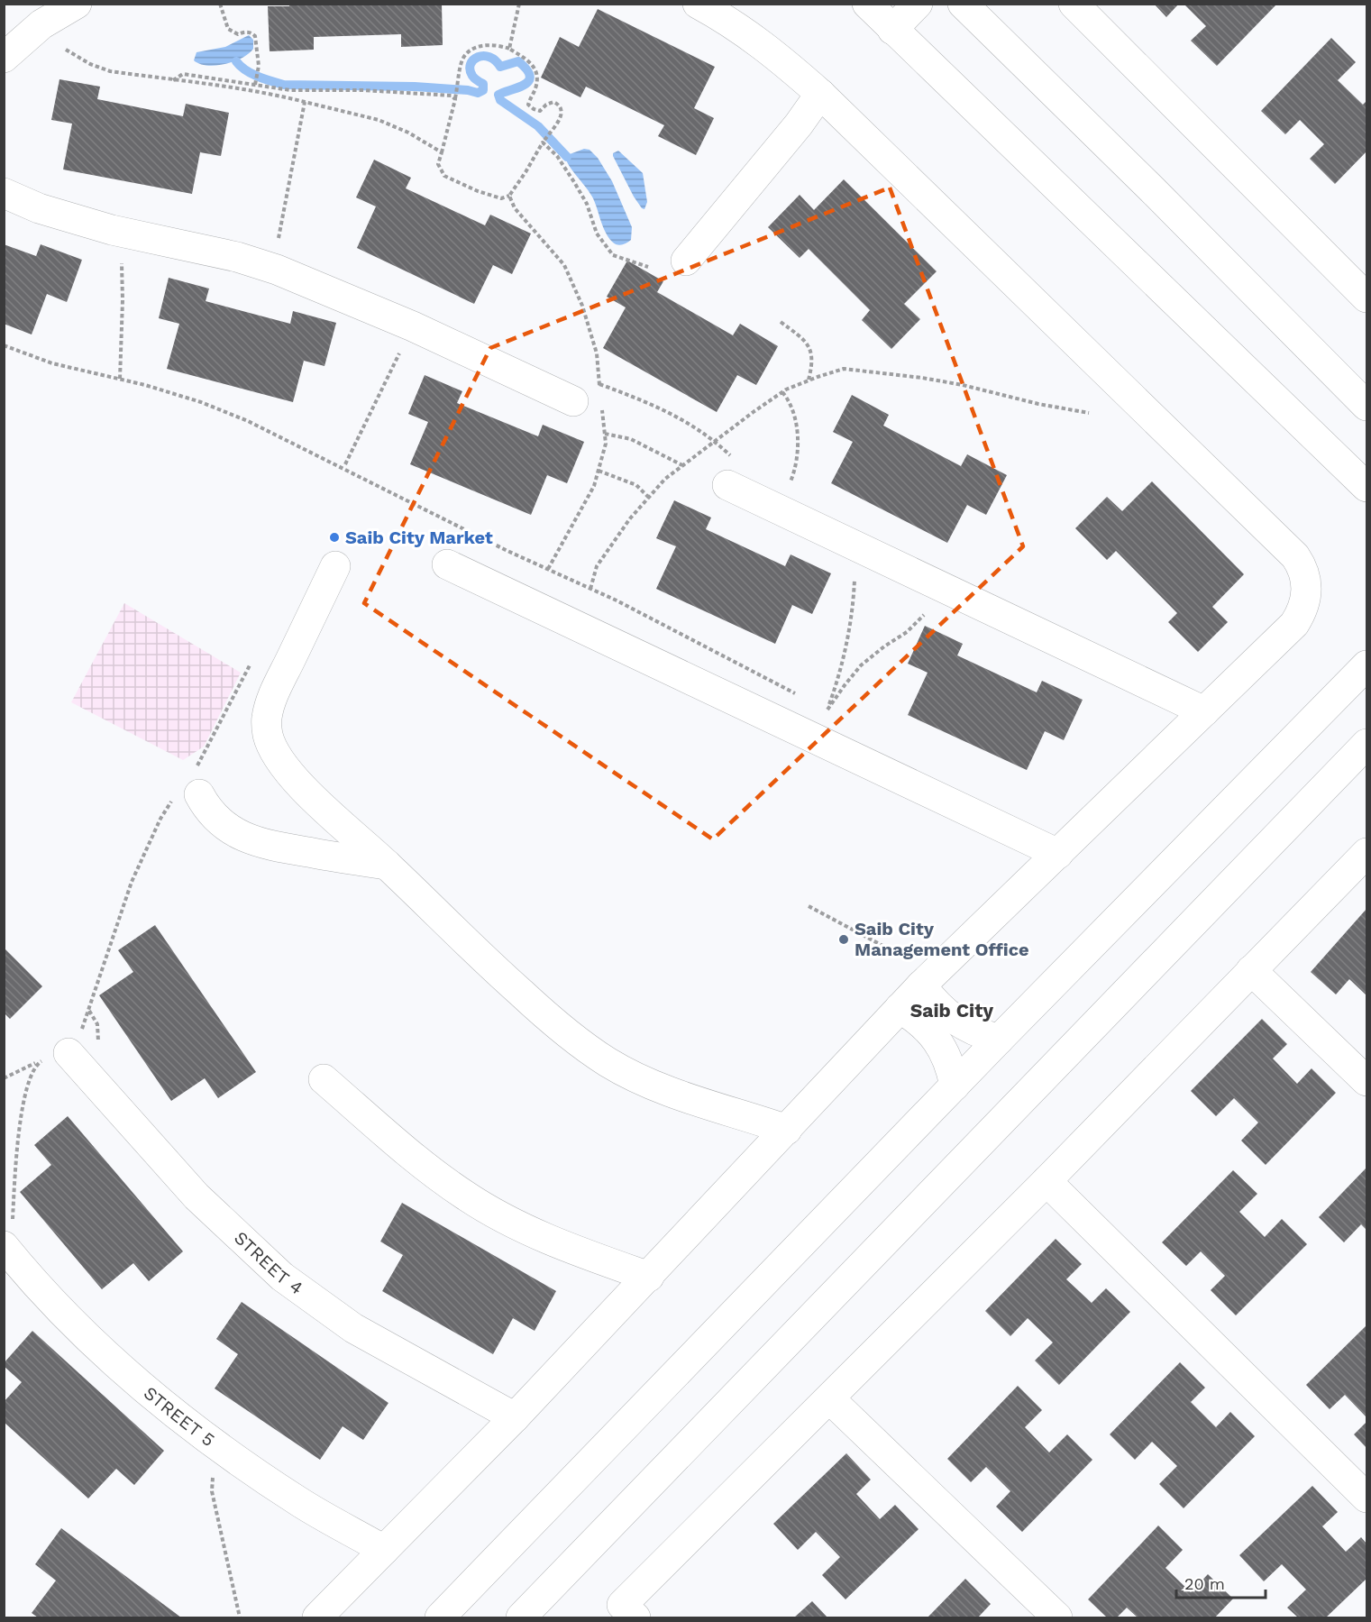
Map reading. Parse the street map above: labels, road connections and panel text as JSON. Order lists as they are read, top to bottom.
{
  "streets": {
    "street": ["STREET 4", "STREET 5"]
  },
  "districts": ["Saib City"],
  "places": ["Saib City Market", "Saib City Management Office"],
  "scale_bar": "20 m"
}
